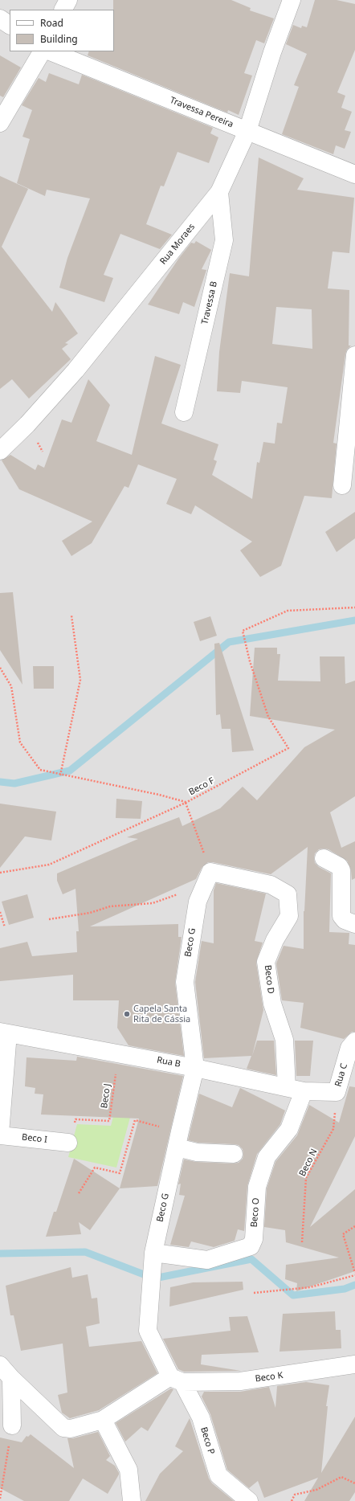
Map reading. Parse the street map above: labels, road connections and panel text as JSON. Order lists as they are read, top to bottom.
{
  "streets": {
    "street": [
      "Travessa Pereira",
      "Rua Moraes",
      "Travessa B",
      "Beco G",
      "Beco D",
      "Rua B",
      "Rua C",
      "Beco I",
      "Beco O",
      "Beco K",
      "Beco P"
    ],
    "path": ["Beco F", "Beco J", "Beco N"]
  },
  "crossings": [
    ["Travessa Pereira", "Rua Moraes"],
    ["Rua Moraes", "Travessa B"],
    ["Beco G", "Beco D"],
    ["Beco G", "Rua B"],
    ["Beco G", "Beco O"],
    ["Beco G", "Beco K"],
    ["Beco G", "Beco P"],
    ["Beco D", "Rua B"],
    ["Rua B", "Rua C"],
    ["Rua B", "Beco J"],
    ["Rua B", "Beco N"],
    ["Rua B", "Beco O"],
    ["Rua C", "Beco N"],
    ["Beco J", "Beco I"],
    ["Beco K", "Beco P"]
  ],
  "places": ["Capela Santa Rita de Cássia"],
  "legend": ["Road", "Building"]
}
